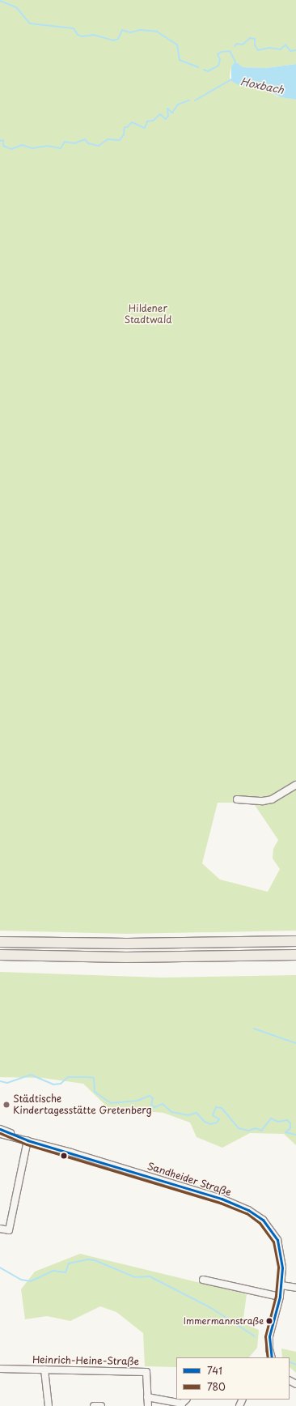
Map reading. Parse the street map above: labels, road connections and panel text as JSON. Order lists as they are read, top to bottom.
{
  "streets": {
    "street": ["Sandheider Straße", "Heinrich-Heine-Straße"]
  },
  "water": ["Hoxbach"],
  "parks": ["Hildener Stadtwald"],
  "places": ["Städtische Kindertagesstätte Gretenberg", "Immermannstraße"],
  "lines": ["transit line 741", "transit line 780"],
  "legend": ["741", "780"]
}
